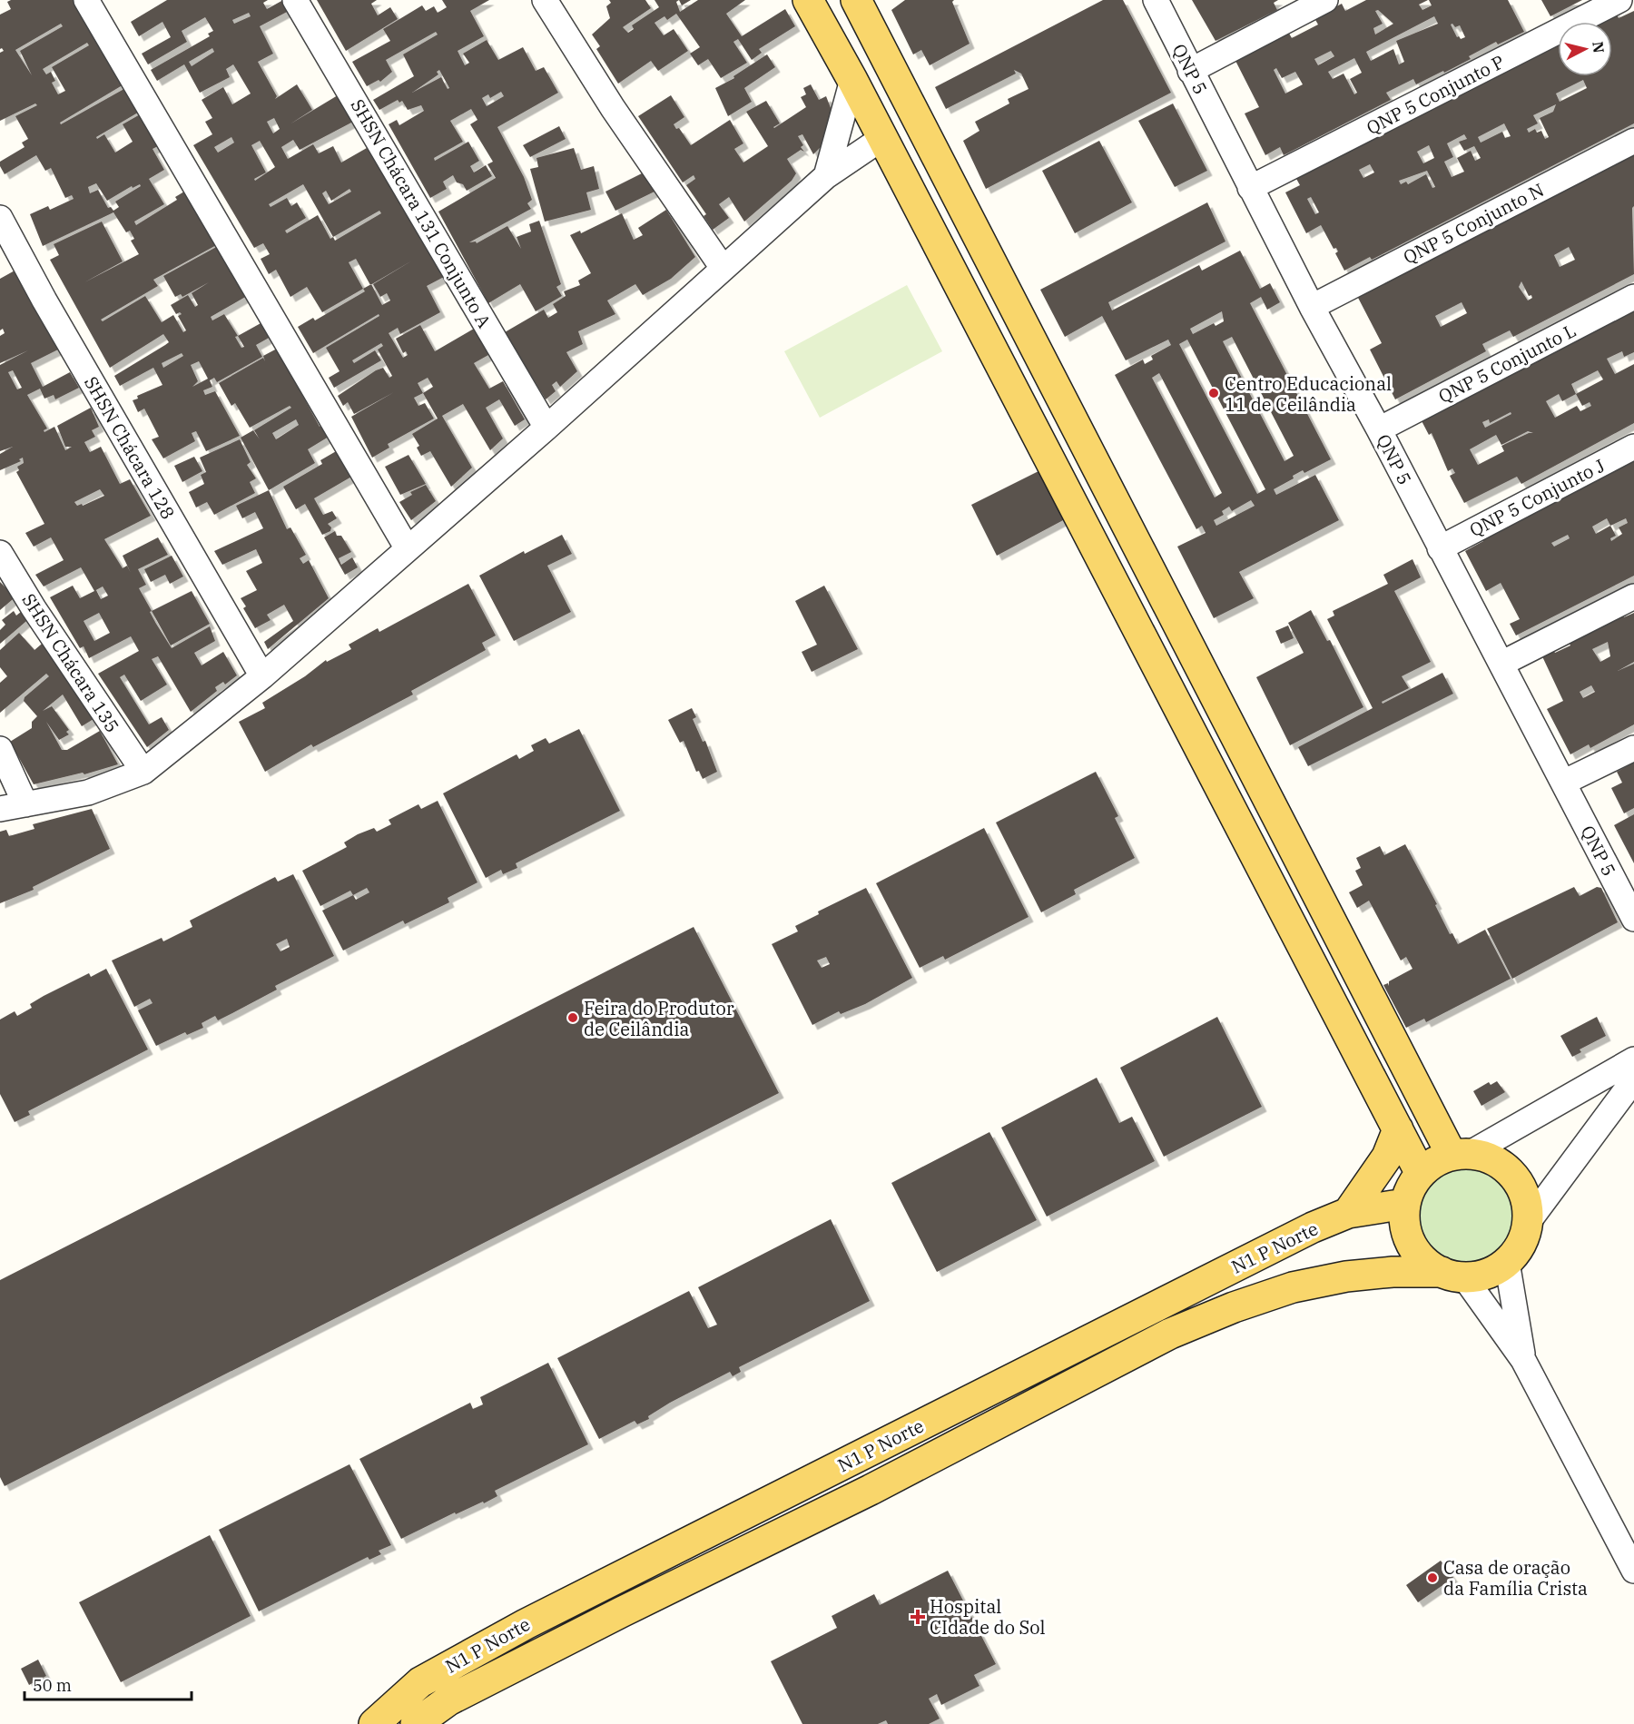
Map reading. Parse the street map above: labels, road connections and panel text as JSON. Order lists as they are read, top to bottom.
{
  "streets": {
    "main road": ["N1 P Norte"],
    "street": [
      "QNP 5",
      "QNP 5 Conjunto P",
      "SHSN Chácara 131 Conjunto A",
      "QNP 5 Conjunto N",
      "QNP 5 Conjunto L",
      "SHSN Chácara 128",
      "QNP 5 Conjunto J",
      "SHSN Chácara 135"
    ]
  },
  "crossings": [
    ["QNP 5", "QNP 5 Conjunto P"],
    ["QNP 5", "QNP 5 Conjunto N"],
    ["QNP 5", "QNP 5 Conjunto L"],
    ["QNP 5", "QNP 5 Conjunto J"]
  ],
  "places": {
    "other": ["Centro Educacional 11 de Ceilândia", "Feira do Produtor de Ceilândia", "Casa de oração da Família Crista"],
    "health": ["Hospital CIdade do Sol"]
  },
  "scale_bar": "50 m",
  "north": "right"
}
